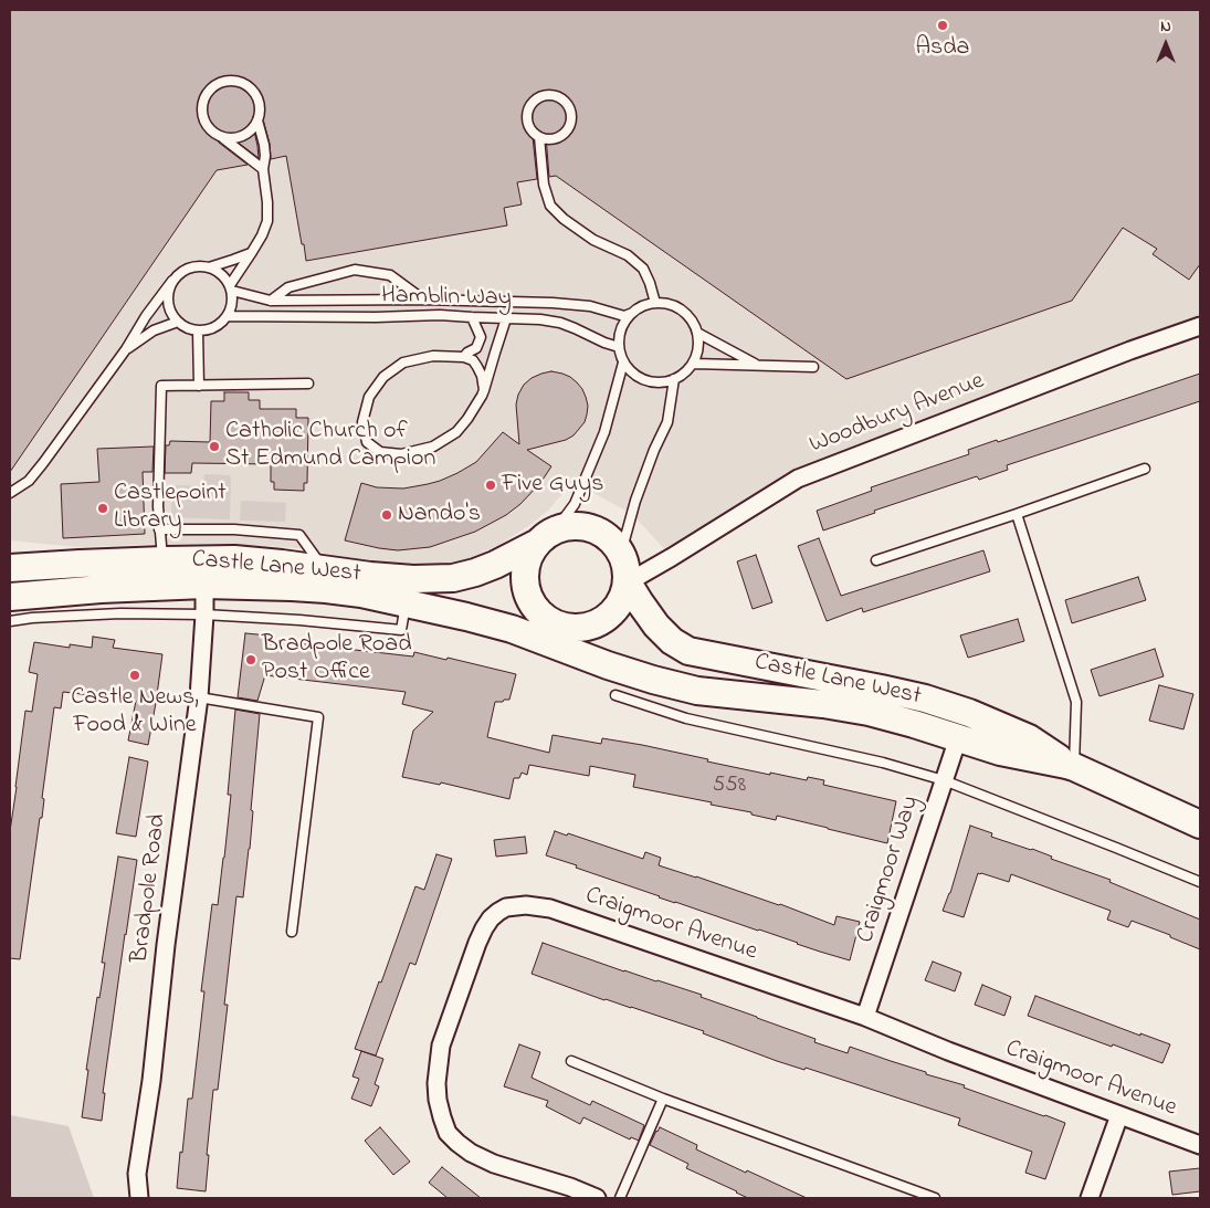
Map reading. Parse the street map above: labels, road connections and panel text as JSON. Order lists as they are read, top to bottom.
{
  "streets": {
    "main road": ["Castle Lane West"],
    "street": [
      "Woodbury Avenue",
      "Craigmoor Way",
      "Bradpole Road",
      "Craigmoor Avenue"
    ],
    "lane": ["Hamblin Way"]
  },
  "crossings": [
    ["Woodbury Avenue", "Castle Lane West"],
    ["Castle Lane West", "Craigmoor Way"],
    ["Castle Lane West", "Bradpole Road"],
    ["Craigmoor Way", "Craigmoor Avenue"]
  ],
  "places": [
    "Asda",
    "Catholic Church of St Edmund Campion",
    "Five Guys",
    "Castlepoint Library",
    "Nando's",
    "Bradpole Road Post Office",
    "Castle News, Food & Wine"
  ],
  "house_numbers": ["558"],
  "north": "top"
}
